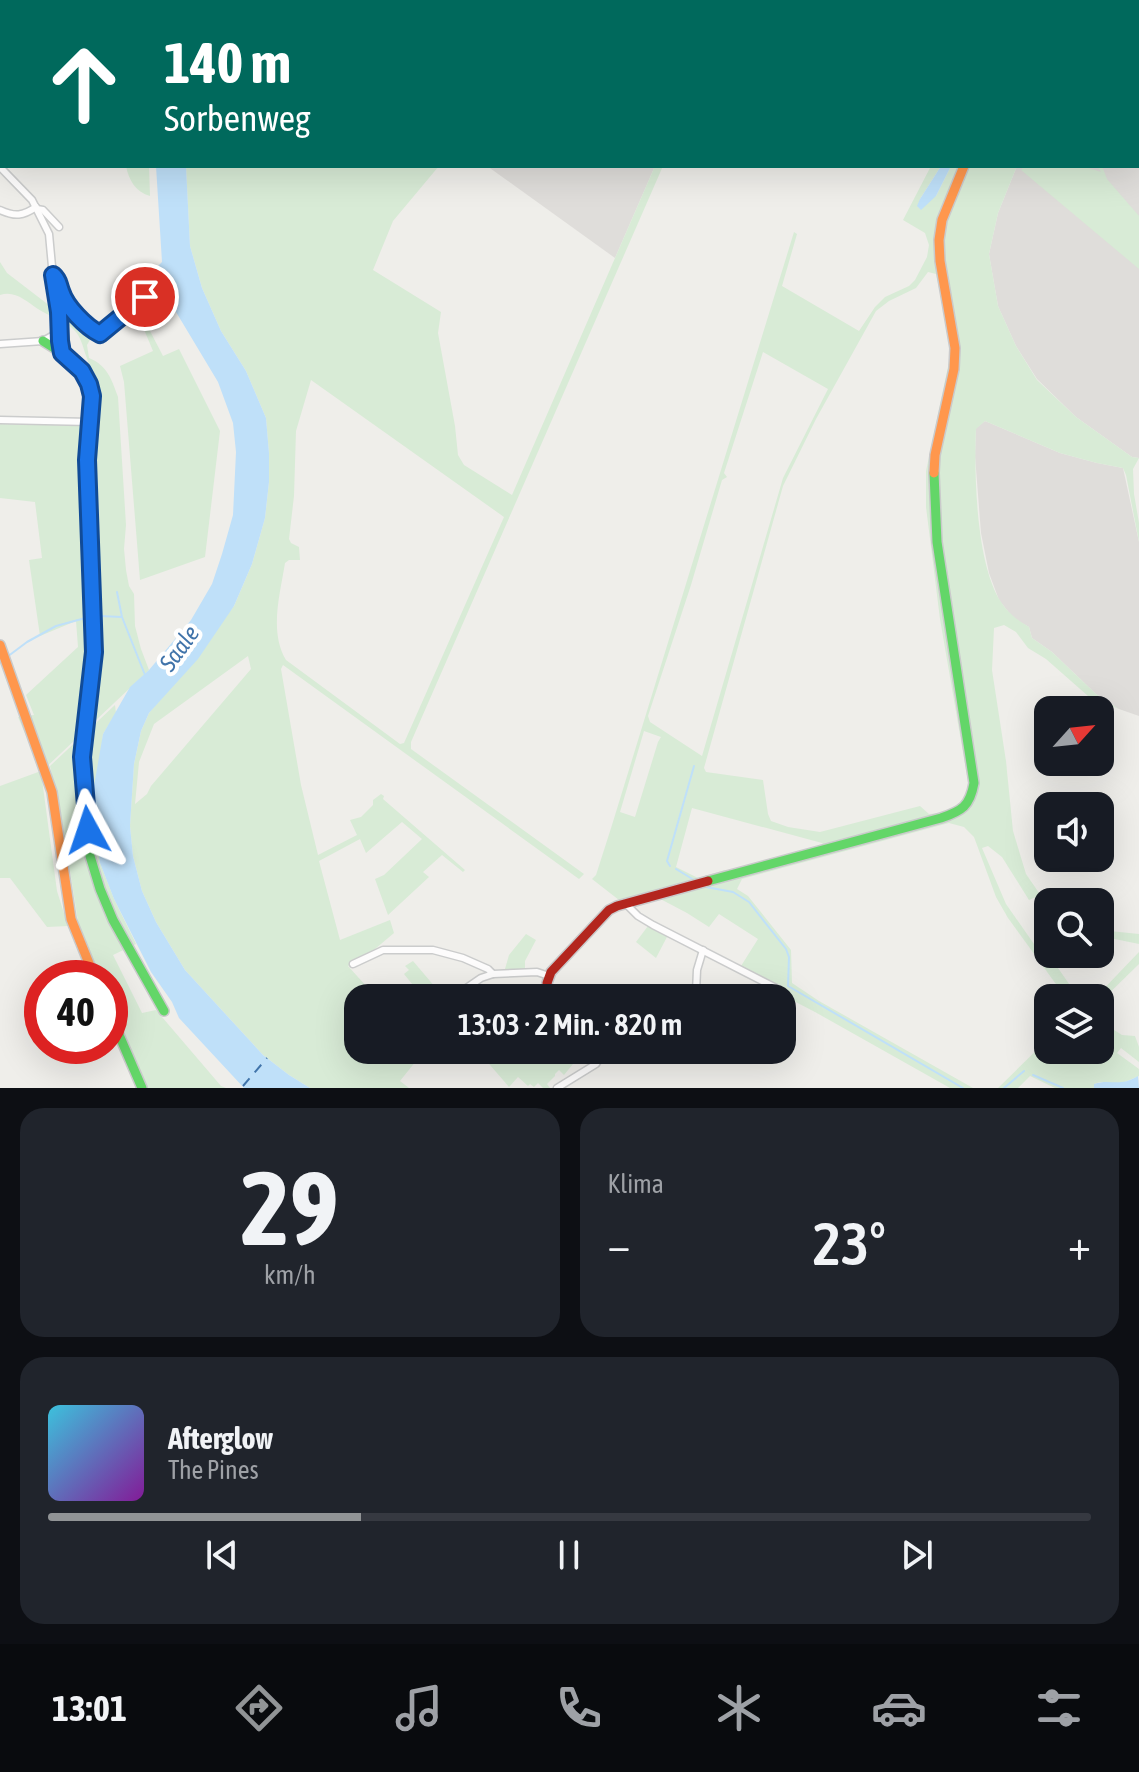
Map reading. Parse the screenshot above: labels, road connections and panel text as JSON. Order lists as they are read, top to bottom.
{
  "water": ["Saale"],
  "north": "top right",
  "page": {
    "turn": ["140 m", "Sorbenweg"],
    "limit": "40",
    "trip": "13:03 · 2 Min. · 820 m",
    "tile": [
      ["29", "km/h"],
      "Klima"
    ],
    "heat": ["−", "23°", "+"],
    "song": ["Afterglow", "The Pines"],
    "tabs": "13:01"
  }
}
